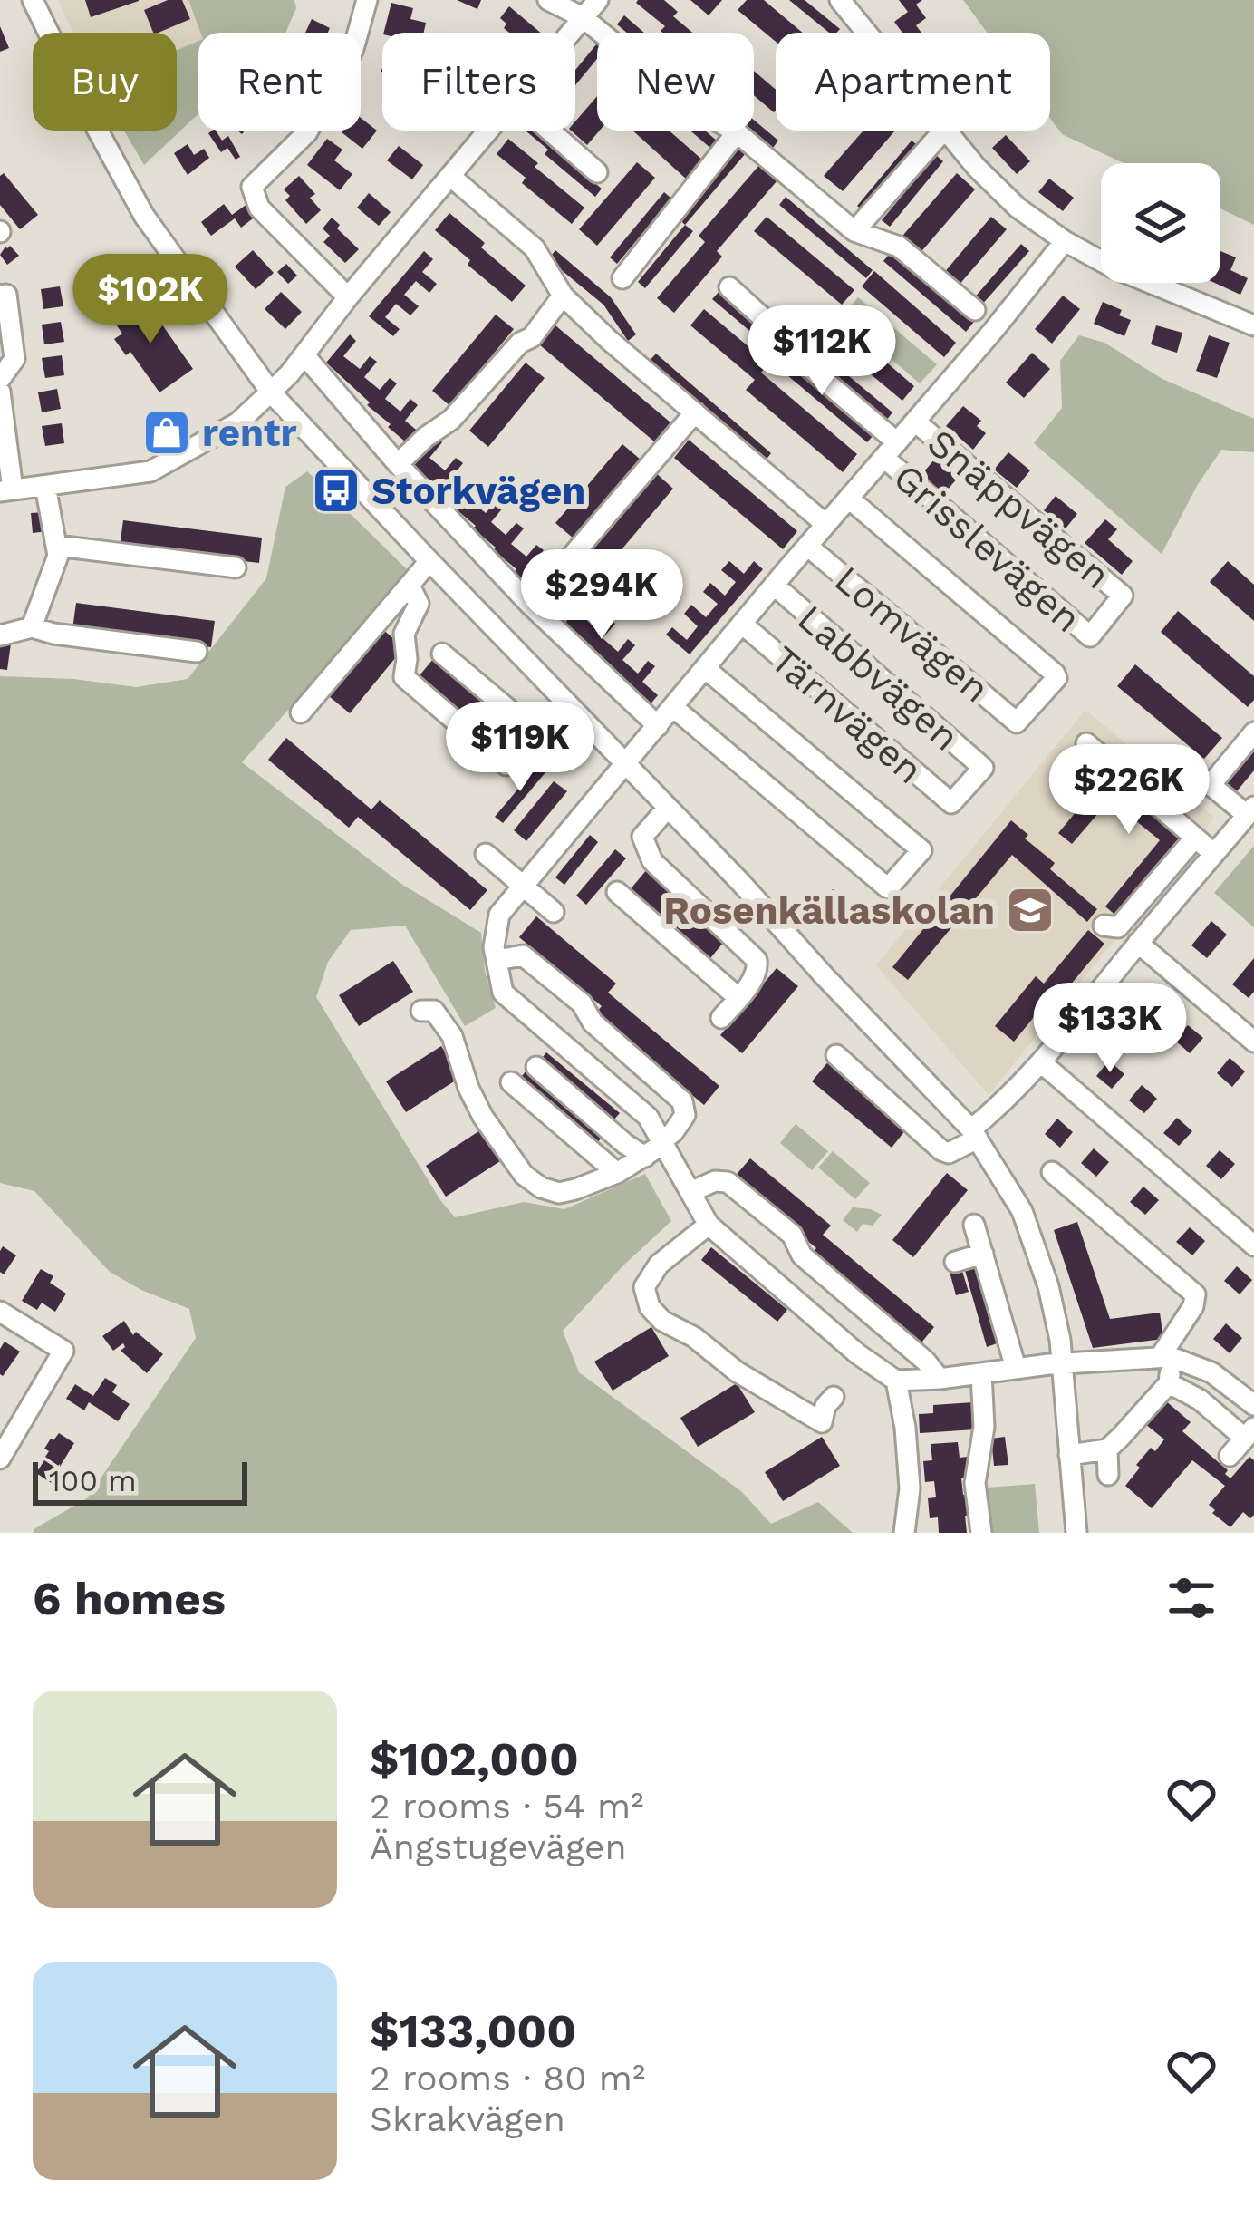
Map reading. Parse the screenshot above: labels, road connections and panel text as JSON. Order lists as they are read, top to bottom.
{
  "streets": {
    "street": [
      "Snäppvägen",
      "Grisslevägen",
      "Lomvägen",
      "Labbvägen",
      "Tärnvägen"
    ]
  },
  "crossings": [
    ["Snäppvägen", "Grisslevägen"],
    ["Labbvägen", "Tärnvägen"]
  ],
  "places": {
    "shop": ["rentr"],
    "bus stop": ["Storkvägen"],
    "school or university": ["Rosenkällaskolan"]
  },
  "scale_bar": "100 m",
  "page": {
    "chip": [
      "Buy",
      "Rent",
      "Filters",
      "New",
      "Apartment"
    ],
    "price": [
      "$102K",
      "$112K",
      "$294K",
      "$119K",
      "$226K",
      "$133K"
    ],
    "scale": "100 m",
    "heading": "6 homes",
    "list": [
      {
        "name": "$102,000",
        "note": "2 rooms · 54 m² · Ängstugevägen"
      },
      {
        "name": "$133,000",
        "note": "2 rooms · 80 m² · Skrakvägen"
      }
    ]
  }
}
